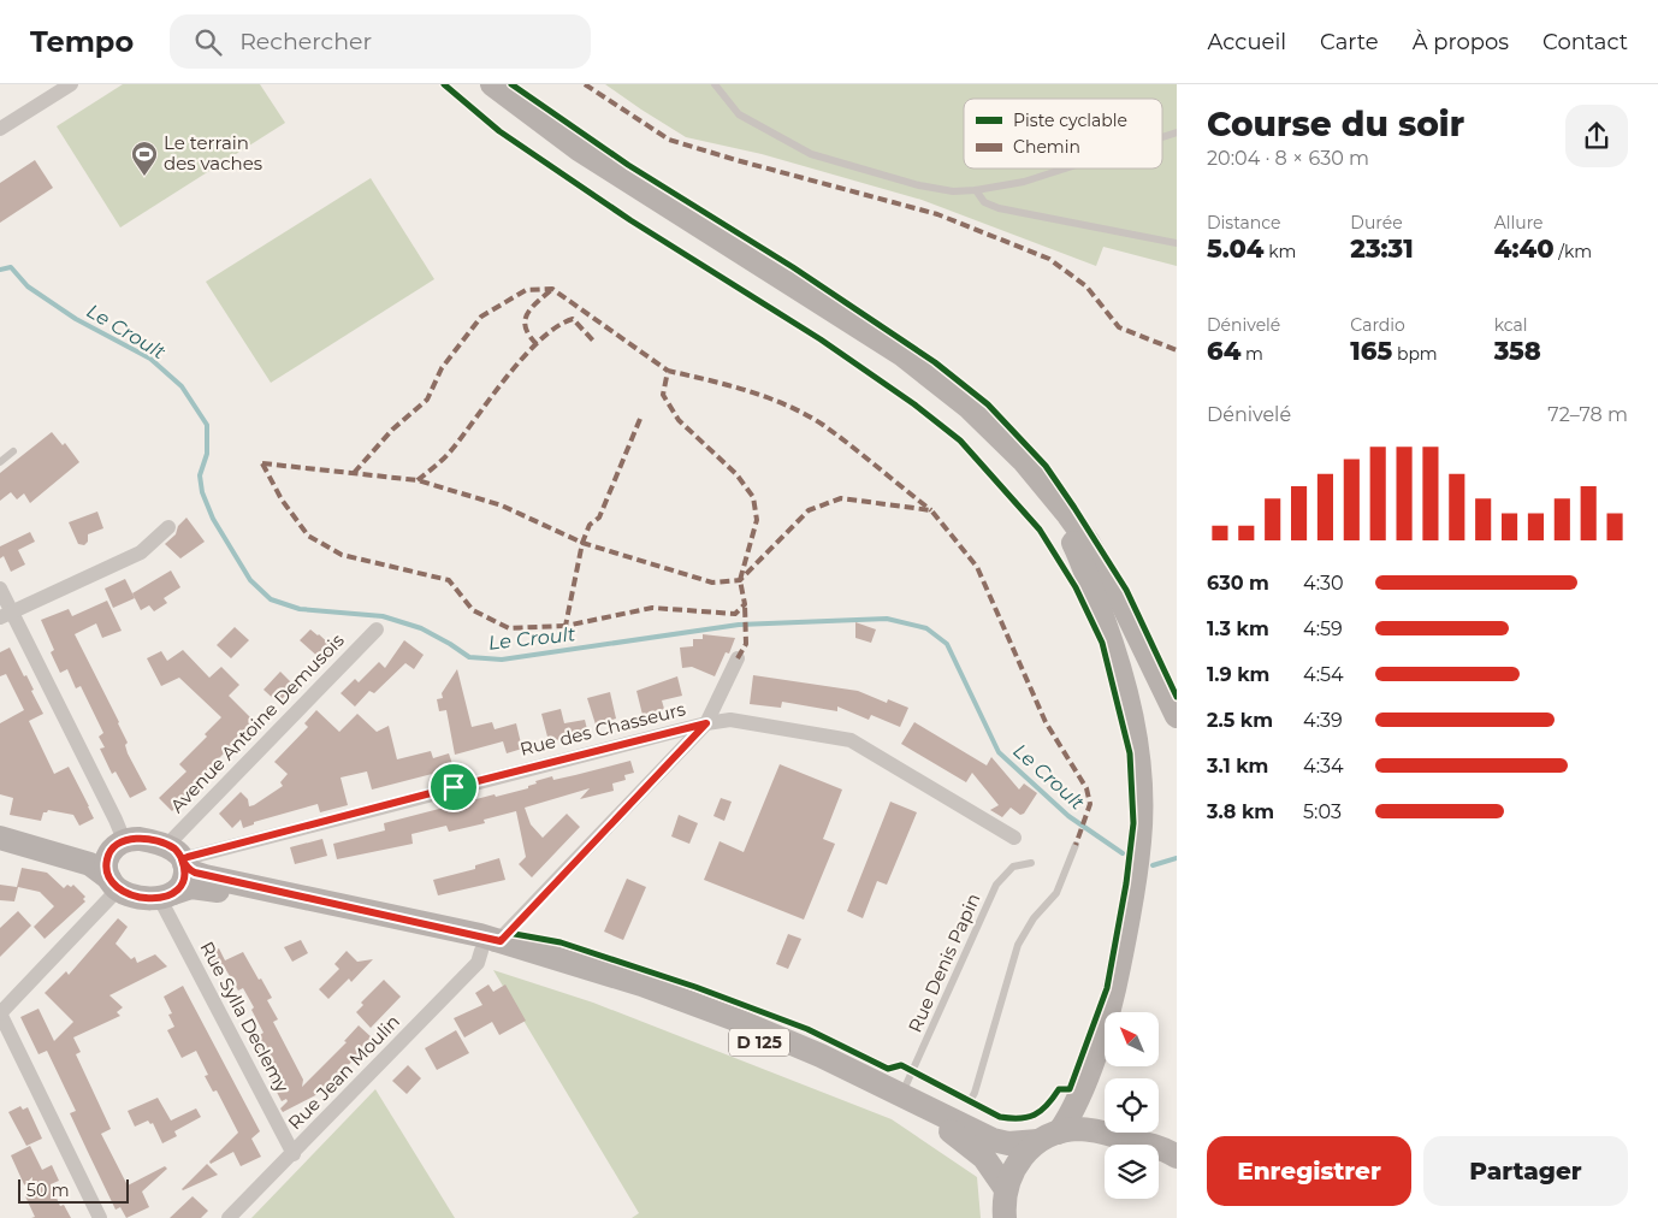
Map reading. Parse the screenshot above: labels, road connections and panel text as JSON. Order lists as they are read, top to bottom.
{
  "streets": {
    "main road": ["D 125"],
    "street": [
      "Avenue Antoine Demusois",
      "Rue des Chasseurs",
      "Rue Sylla Declemy",
      "Rue Jean Moulin"
    ],
    "lane": ["Rue Denis Papin"]
  },
  "crossings": [
    ["Avenue Antoine Demusois", "Rue des Chasseurs"],
    ["Avenue Antoine Demusois", "Rue Sylla Declemy"],
    ["Avenue Antoine Demusois", "D 125"],
    ["Rue des Chasseurs", "Rue Sylla Declemy"],
    ["Rue des Chasseurs", "D 125"],
    ["Rue des Chasseurs", "Rue Jean Moulin"],
    ["Rue Denis Papin", "D 125"],
    ["Rue Sylla Declemy", "D 125"],
    ["Rue Sylla Declemy", "Rue Jean Moulin"],
    ["D 125", "Rue Jean Moulin"]
  ],
  "water": ["Le Croult"],
  "places": {
    "sports": ["Le terrain des vaches"]
  },
  "legend": ["Piste cyclable", "Chemin"],
  "scale_bar": "50 m",
  "north": "top left",
  "page": {
    "header": "Tempo",
    "search": "Rechercher",
    "nav": [
      "Accueil",
      "Carte",
      "À propos",
      "Contact"
    ],
    "heading": ["Course du soir", "20:04 · 8 × 630 m"],
    "stats": [
      ["Distance", "5.04 km"],
      ["Durée", "23:31"],
      ["Allure", "4:40 /km"],
      ["Dénivelé", "64 m"],
      ["Cardio", "165 bpm"],
      ["kcal", "358"]
    ],
    "chart": ["Dénivelé", "72–78 m"],
    "list": [
      {
        "name": "630 m",
        "note": "4:30"
      },
      {
        "name": "1.3 km",
        "note": "4:59"
      },
      {
        "name": "1.9 km",
        "note": "4:54"
      },
      {
        "name": "2.5 km",
        "note": "4:39"
      },
      {
        "name": "3.1 km",
        "note": "4:34"
      },
      {
        "name": "3.8 km",
        "note": "5:03"
      }
    ],
    "buttons": ["Enregistrer", "Partager"],
    "scale": "50 m"
  }
}
